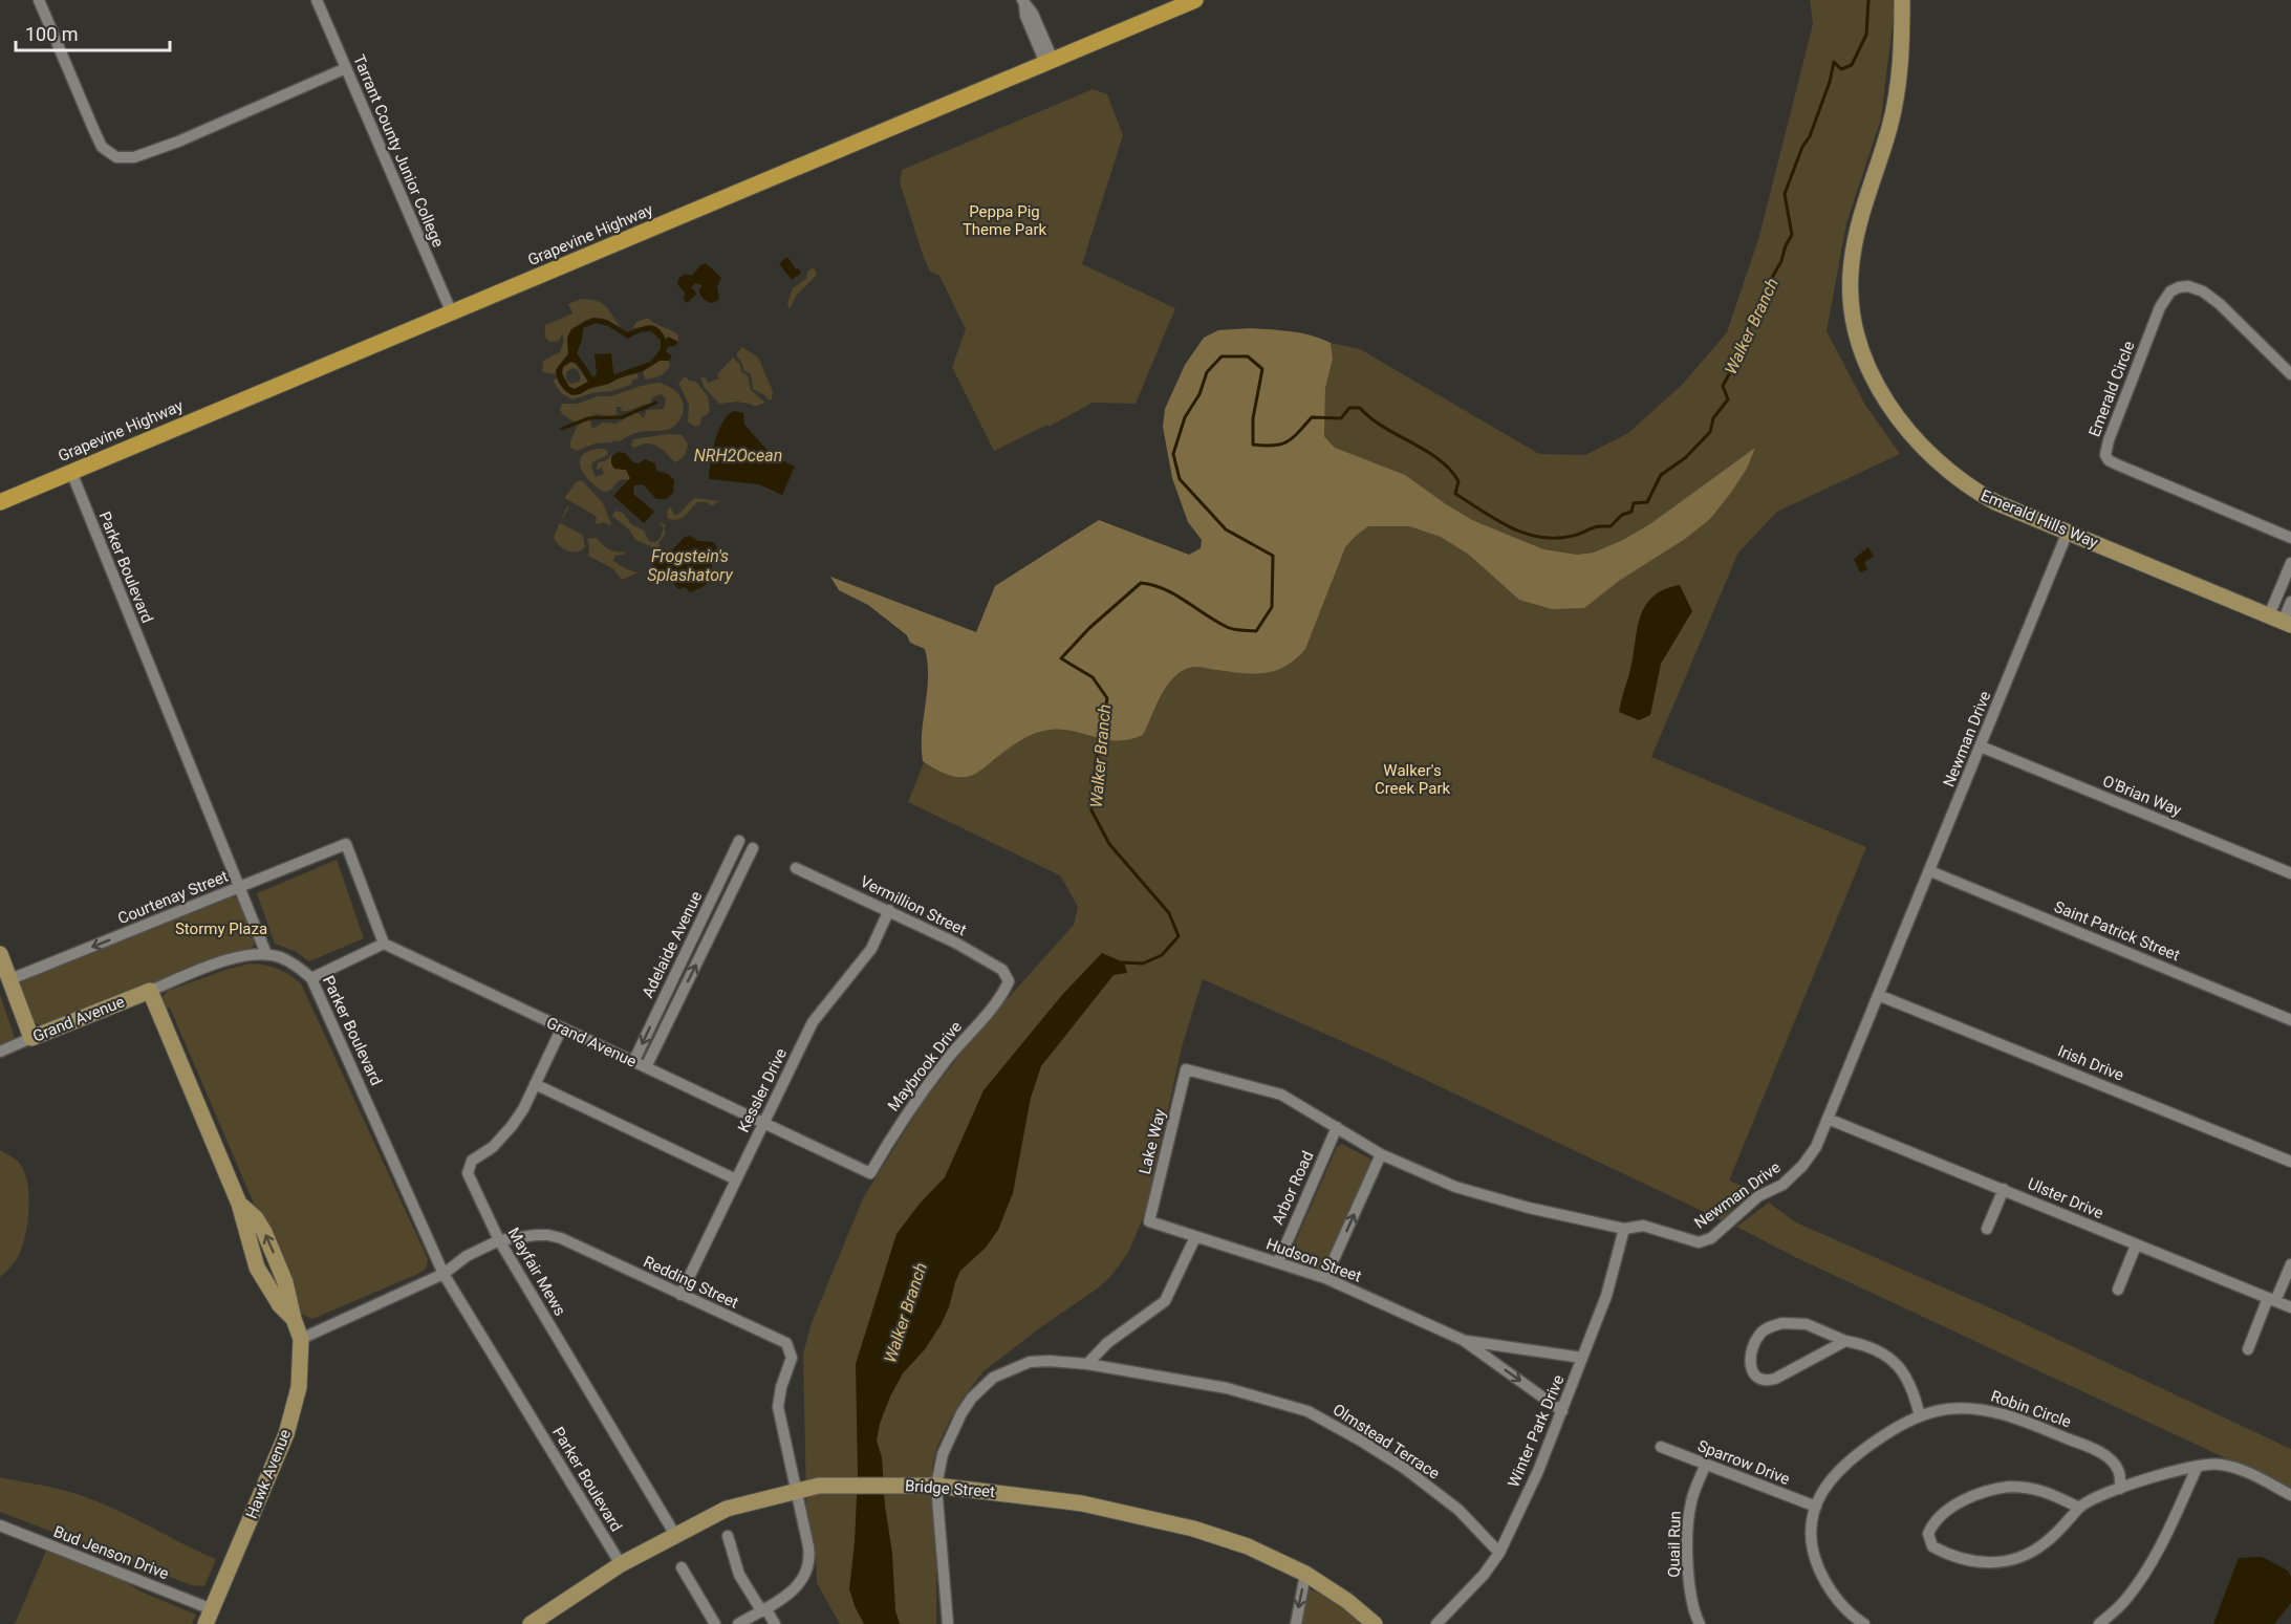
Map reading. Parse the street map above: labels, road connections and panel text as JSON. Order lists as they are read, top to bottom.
{
  "streets": {
    "main road": ["Grapevine Highway"],
    "street": [
      "Tarrant County Junior College",
      "Emerald Circle",
      "Emerald Hills Way",
      "Parker Boulevard",
      "Newman Drive",
      "O'Brian Way",
      "Courtenay Street",
      "Vermillion Street",
      "Saint Patrick Street",
      "Adelaide Avenue",
      "Grand Avenue",
      "Irish Drive",
      "Maybrook Drive",
      "Kessler Drive",
      "Lake Way",
      "Arbor Road",
      "Ulster Drive",
      "Hudson Street",
      "Mayfair Mews",
      "Redding Street",
      "Robin Circle",
      "Winter Park Drive",
      "Olmstead Terrace",
      "Sparrow Drive",
      "Hawk Avenue",
      "Bridge Street",
      "Quail Run",
      "Bud Jenson Drive"
    ]
  },
  "crossings": [
    ["Tarrant County Junior College", "Grapevine Highway"],
    ["Grapevine Highway", "Parker Boulevard"],
    ["Emerald Hills Way", "Newman Drive"],
    ["Parker Boulevard", "Courtenay Street"],
    ["Parker Boulevard", "Grand Avenue"],
    ["Parker Boulevard", "Redding Street"],
    ["Parker Boulevard", "Bridge Street"],
    ["Newman Drive", "O'Brian Way"],
    ["Newman Drive", "Saint Patrick Street"],
    ["Newman Drive", "Irish Drive"],
    ["Newman Drive", "Lake Way"],
    ["Newman Drive", "Arbor Road"],
    ["Newman Drive", "Ulster Drive"],
    ["Newman Drive", "Winter Park Drive"],
    ["Courtenay Street", "Grand Avenue"],
    ["Vermillion Street", "Maybrook Drive"],
    ["Vermillion Street", "Kessler Drive"],
    ["Adelaide Avenue", "Grand Avenue"],
    ["Grand Avenue", "Maybrook Drive"],
    ["Grand Avenue", "Kessler Drive"],
    ["Grand Avenue", "Mayfair Mews"],
    ["Grand Avenue", "Hawk Avenue"],
    ["Kessler Drive", "Redding Street"],
    ["Lake Way", "Hudson Street"],
    ["Arbor Road", "Hudson Street"],
    ["Hudson Street", "Winter Park Drive"],
    ["Mayfair Mews", "Redding Street"],
    ["Mayfair Mews", "Bridge Street"],
    ["Redding Street", "Hawk Avenue"],
    ["Redding Street", "Bridge Street"],
    ["Robin Circle", "Sparrow Drive"],
    ["Winter Park Drive", "Olmstead Terrace"],
    ["Sparrow Drive", "Quail Run"],
    ["Hawk Avenue", "Bud Jenson Drive"]
  ],
  "one_way": ["Courtenay Street"],
  "water": ["Walker Branch", "NRH2Ocean", "Frogstein's Splashatory"],
  "parks": ["Peppa Pig Theme Park", "Walker's Creek Park", "Stormy Plaza"],
  "scale_bar": "100 m"
}
